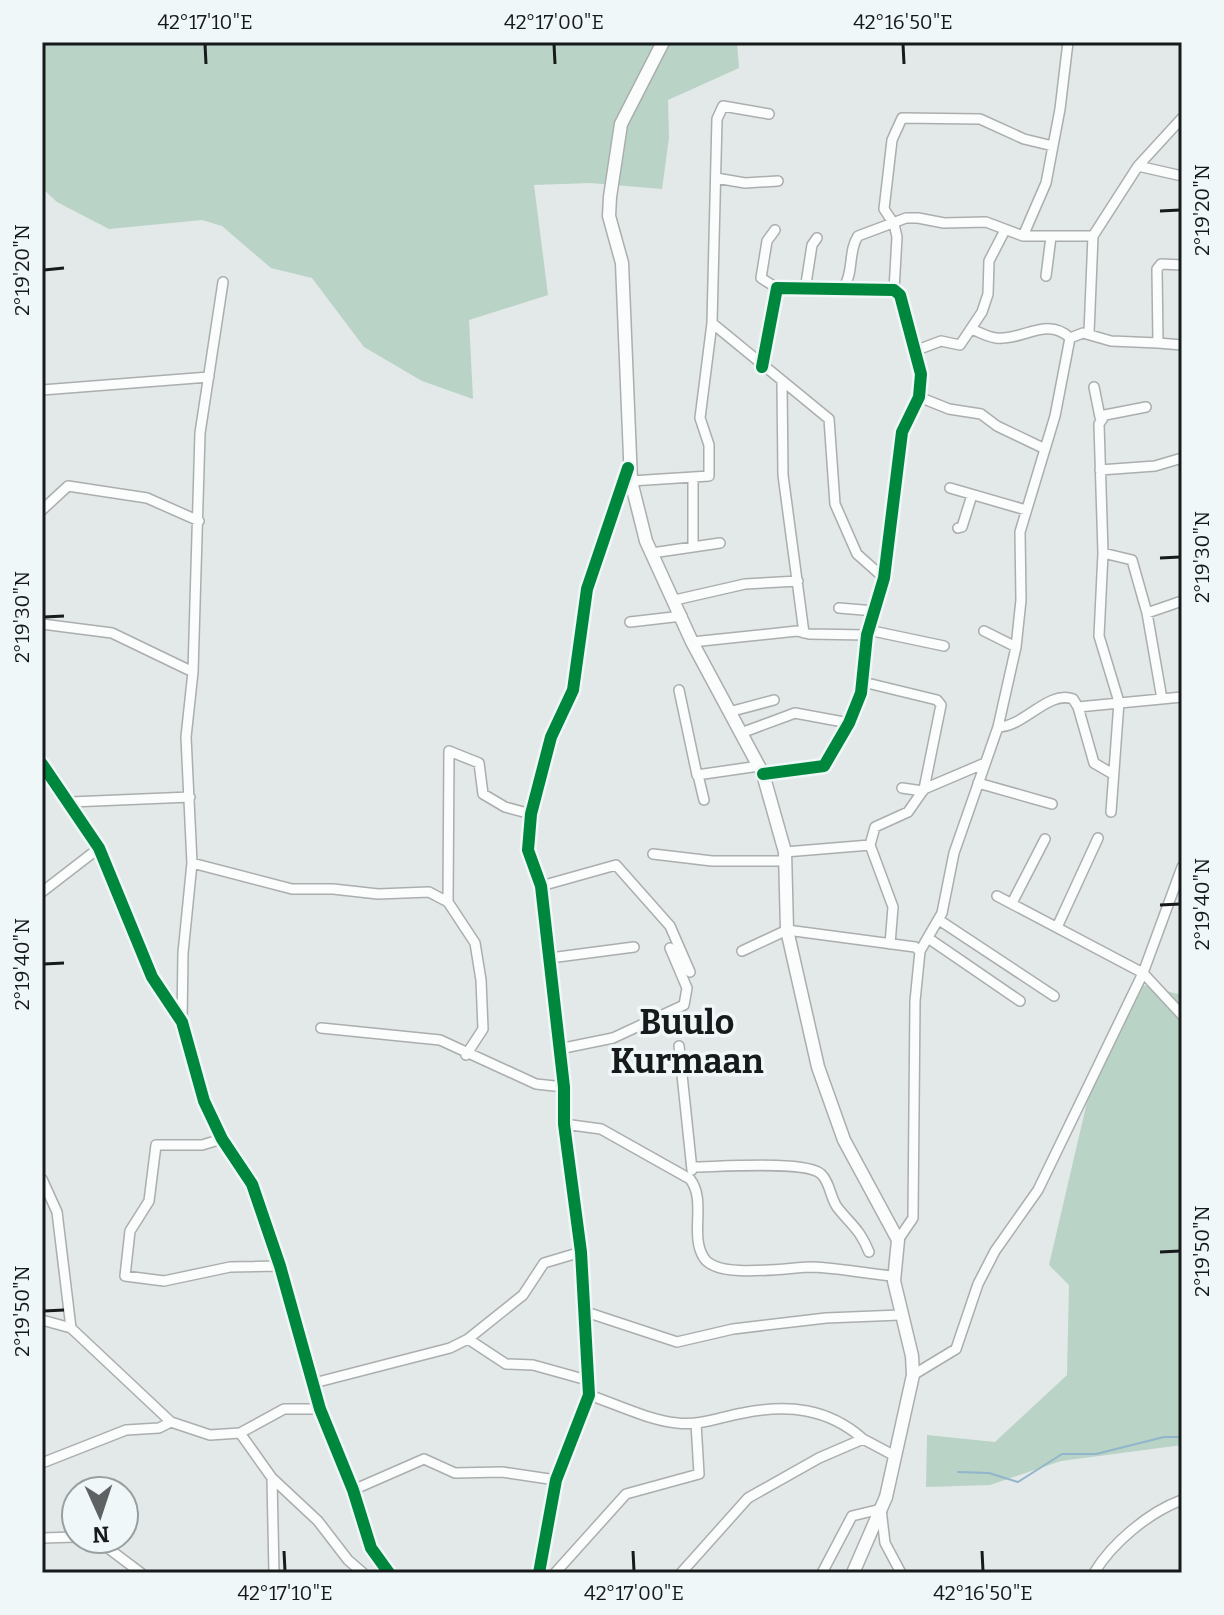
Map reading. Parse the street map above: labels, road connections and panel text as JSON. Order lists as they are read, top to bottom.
{
  "districts": ["Buulo Kurmaan"],
  "north": "bottom",
  "coordinates": [
    "42°17'10\"E",
    "42°17'00\"E",
    "42°16'50\"E",
    "2°19'20\"N",
    "2°19'30\"N",
    "2°19'40\"N",
    "2°19'50\"N"
  ]
}
